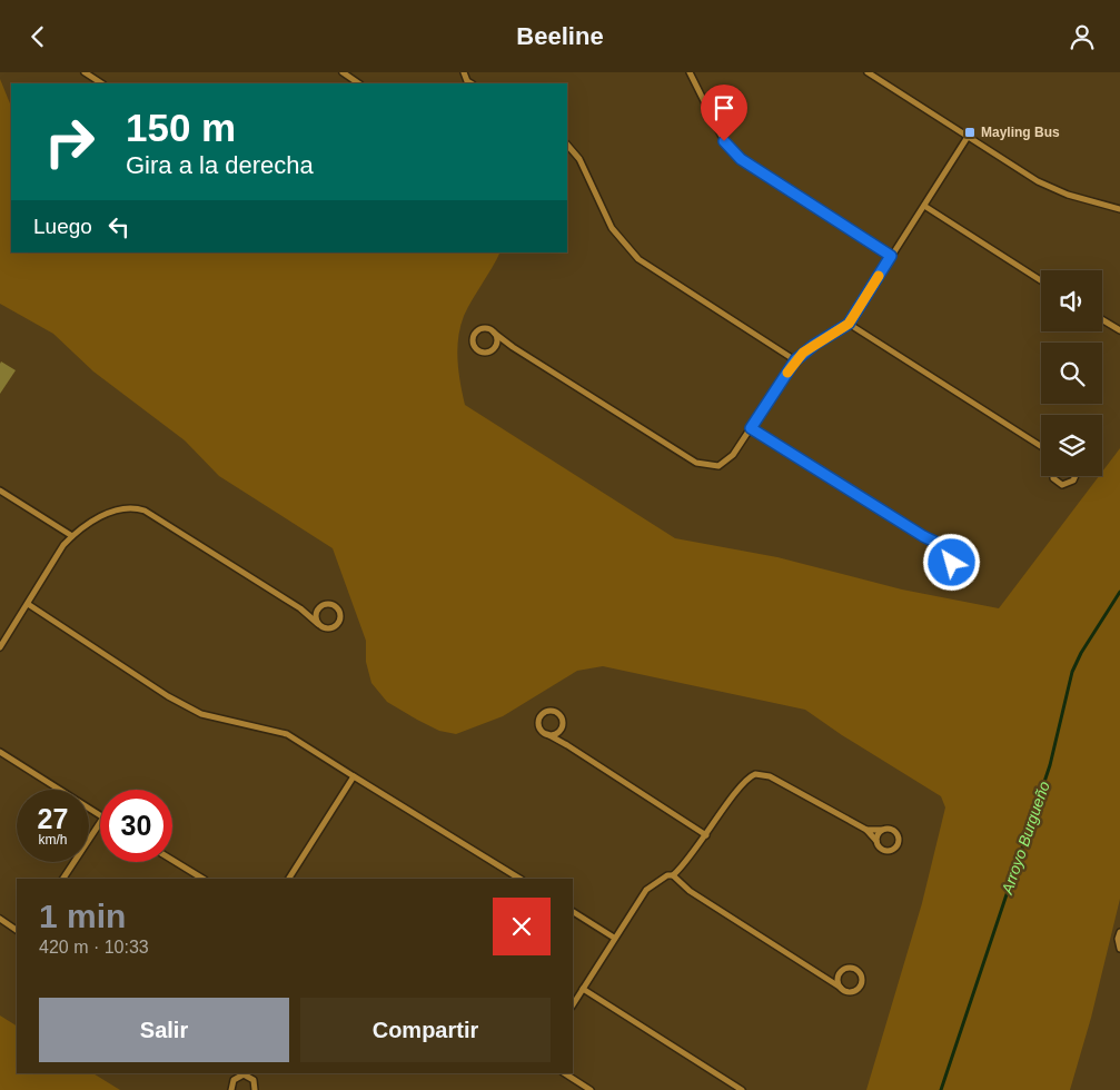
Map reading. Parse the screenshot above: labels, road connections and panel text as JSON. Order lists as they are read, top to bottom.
{
  "water": ["Arroyo Burgueño"],
  "places": {
    "transit": ["Mayling Bus"]
  },
  "page": {
    "header": "Beeline",
    "turn": ["150 m", "Gira a la derecha"],
    "then": "Luego",
    "speed": "27 km/h",
    "limit": "30",
    "heading": ["1 min", "420 m · 10:33"],
    "buttons": ["Salir", "Compartir"]
  }
}
